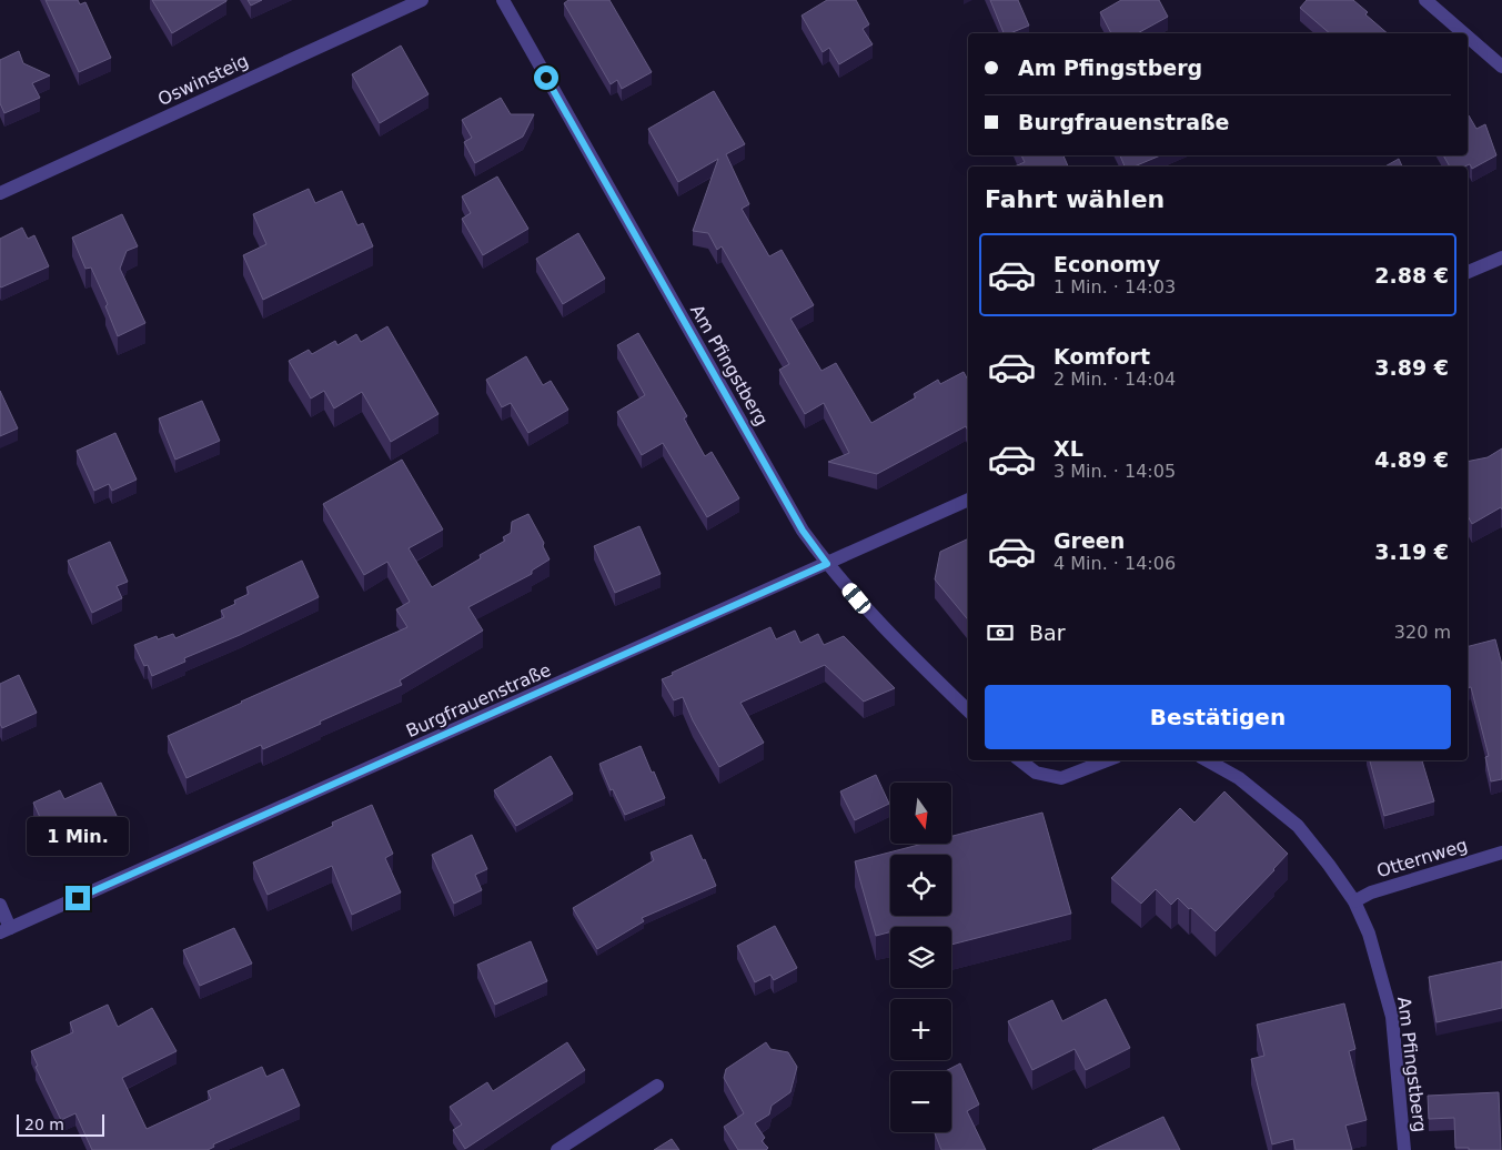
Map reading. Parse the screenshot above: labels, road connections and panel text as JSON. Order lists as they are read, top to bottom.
{
  "streets": {
    "street": [
      "Oswinsteig",
      "Am Pfingstberg",
      "Burgfrauenstraße",
      "Otternweg"
    ]
  },
  "crossings": [
    ["Am Pfingstberg", "Burgfrauenstraße"],
    ["Am Pfingstberg", "Otternweg"]
  ],
  "scale_bar": "20 m",
  "north": "bottom",
  "page": {
    "banner": ["Am Pfingstberg", "Burgfrauenstraße"],
    "heading": "Fahrt wählen",
    "list": [
      {
        "name": "Economy",
        "note": "1 Min. · 14:03",
        "value": "2.88 €"
      },
      {
        "name": "Komfort",
        "note": "2 Min. · 14:04",
        "value": "3.89 €"
      },
      {
        "name": "XL",
        "note": "3 Min. · 14:05",
        "value": "4.89 €"
      },
      {
        "name": "Green",
        "note": "4 Min. · 14:06",
        "value": "3.19 €"
      }
    ],
    "pay": ["Bar", "320 m"],
    "buttons": "Bestätigen",
    "map_buttons": ["+", "−"],
    "bubble": "1 Min.",
    "scale": "20 m"
  }
}
